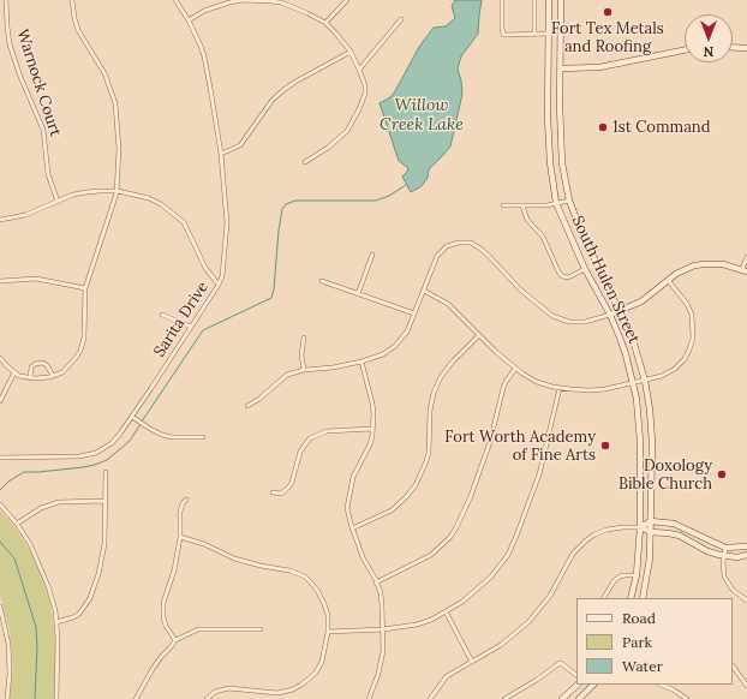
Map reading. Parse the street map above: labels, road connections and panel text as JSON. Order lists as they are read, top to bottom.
{
  "streets": {
    "main road": ["South Hulen Street"],
    "street": ["Warnock Court", "Sarita Drive"]
  },
  "water": ["Willow Creek Lake"],
  "places": [
    "Fort Tex Metals and Roofing",
    "1st Command",
    "Fort Worth Academy of Fine Arts",
    "Doxology Bible Church"
  ],
  "legend": ["Road", "Park", "Water"],
  "north": "bottom"
}
